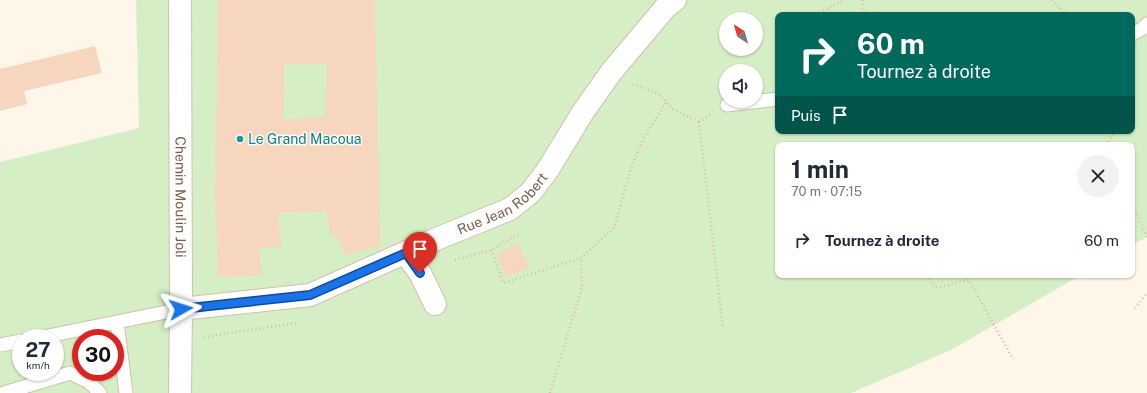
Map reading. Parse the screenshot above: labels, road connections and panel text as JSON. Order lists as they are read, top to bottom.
{
  "streets": {
    "street": ["Chemin Moulin Joli", "Rue Jean Robert"]
  },
  "crossings": [
    ["Chemin Moulin Joli", "Rue Jean Robert"]
  ],
  "places": ["Le Grand Macoua"],
  "north": "top left",
  "page": {
    "turn": ["60 m", "Tournez à droite"],
    "then": "Puis",
    "heading": ["1 min", "70 m · 07:15"],
    "list": [
      {
        "name": "Tournez à droite",
        "value": "60 m"
      }
    ],
    "speed": "27 km/h",
    "limit": "30"
  }
}
